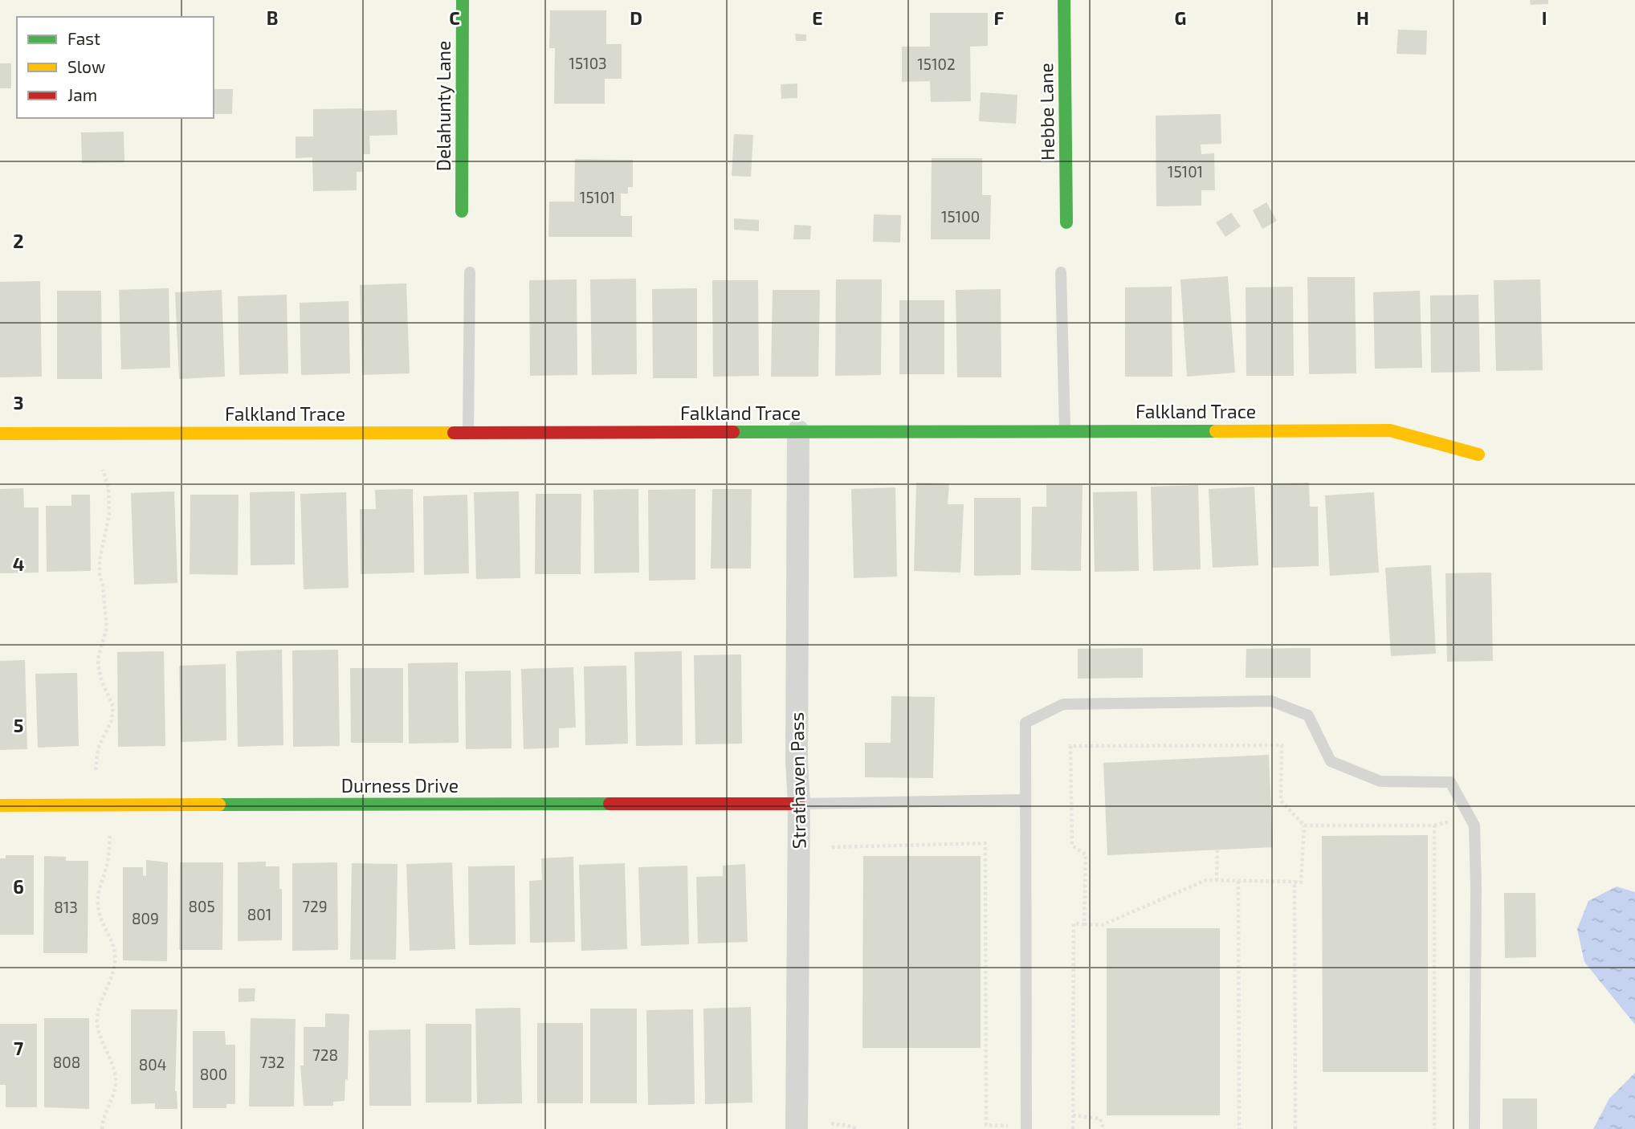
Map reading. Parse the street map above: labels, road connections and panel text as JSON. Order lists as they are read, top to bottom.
{
  "streets": {
    "street": [
      "Delahunty Lane",
      "Hebbe Lane",
      "Falkland Trace",
      "Strathaven Pass",
      "Durness Drive"
    ]
  },
  "crossings": [
    ["Falkland Trace", "Strathaven Pass"],
    ["Strathaven Pass", "Durness Drive"]
  ],
  "house_numbers": [
    "15103",
    "15102",
    "15101",
    "15101",
    "15100",
    "805",
    "729",
    "813",
    "801",
    "809",
    "728",
    "808",
    "732",
    "804",
    "800"
  ],
  "legend": ["Fast", "Slow", "Jam"],
  "grid": {
    "columns": [
      "B",
      "C",
      "D",
      "E",
      "F",
      "G",
      "H",
      "I"
    ],
    "rows": [
      "2",
      "3",
      "4",
      "5",
      "6",
      "7"
    ]
  }
}
